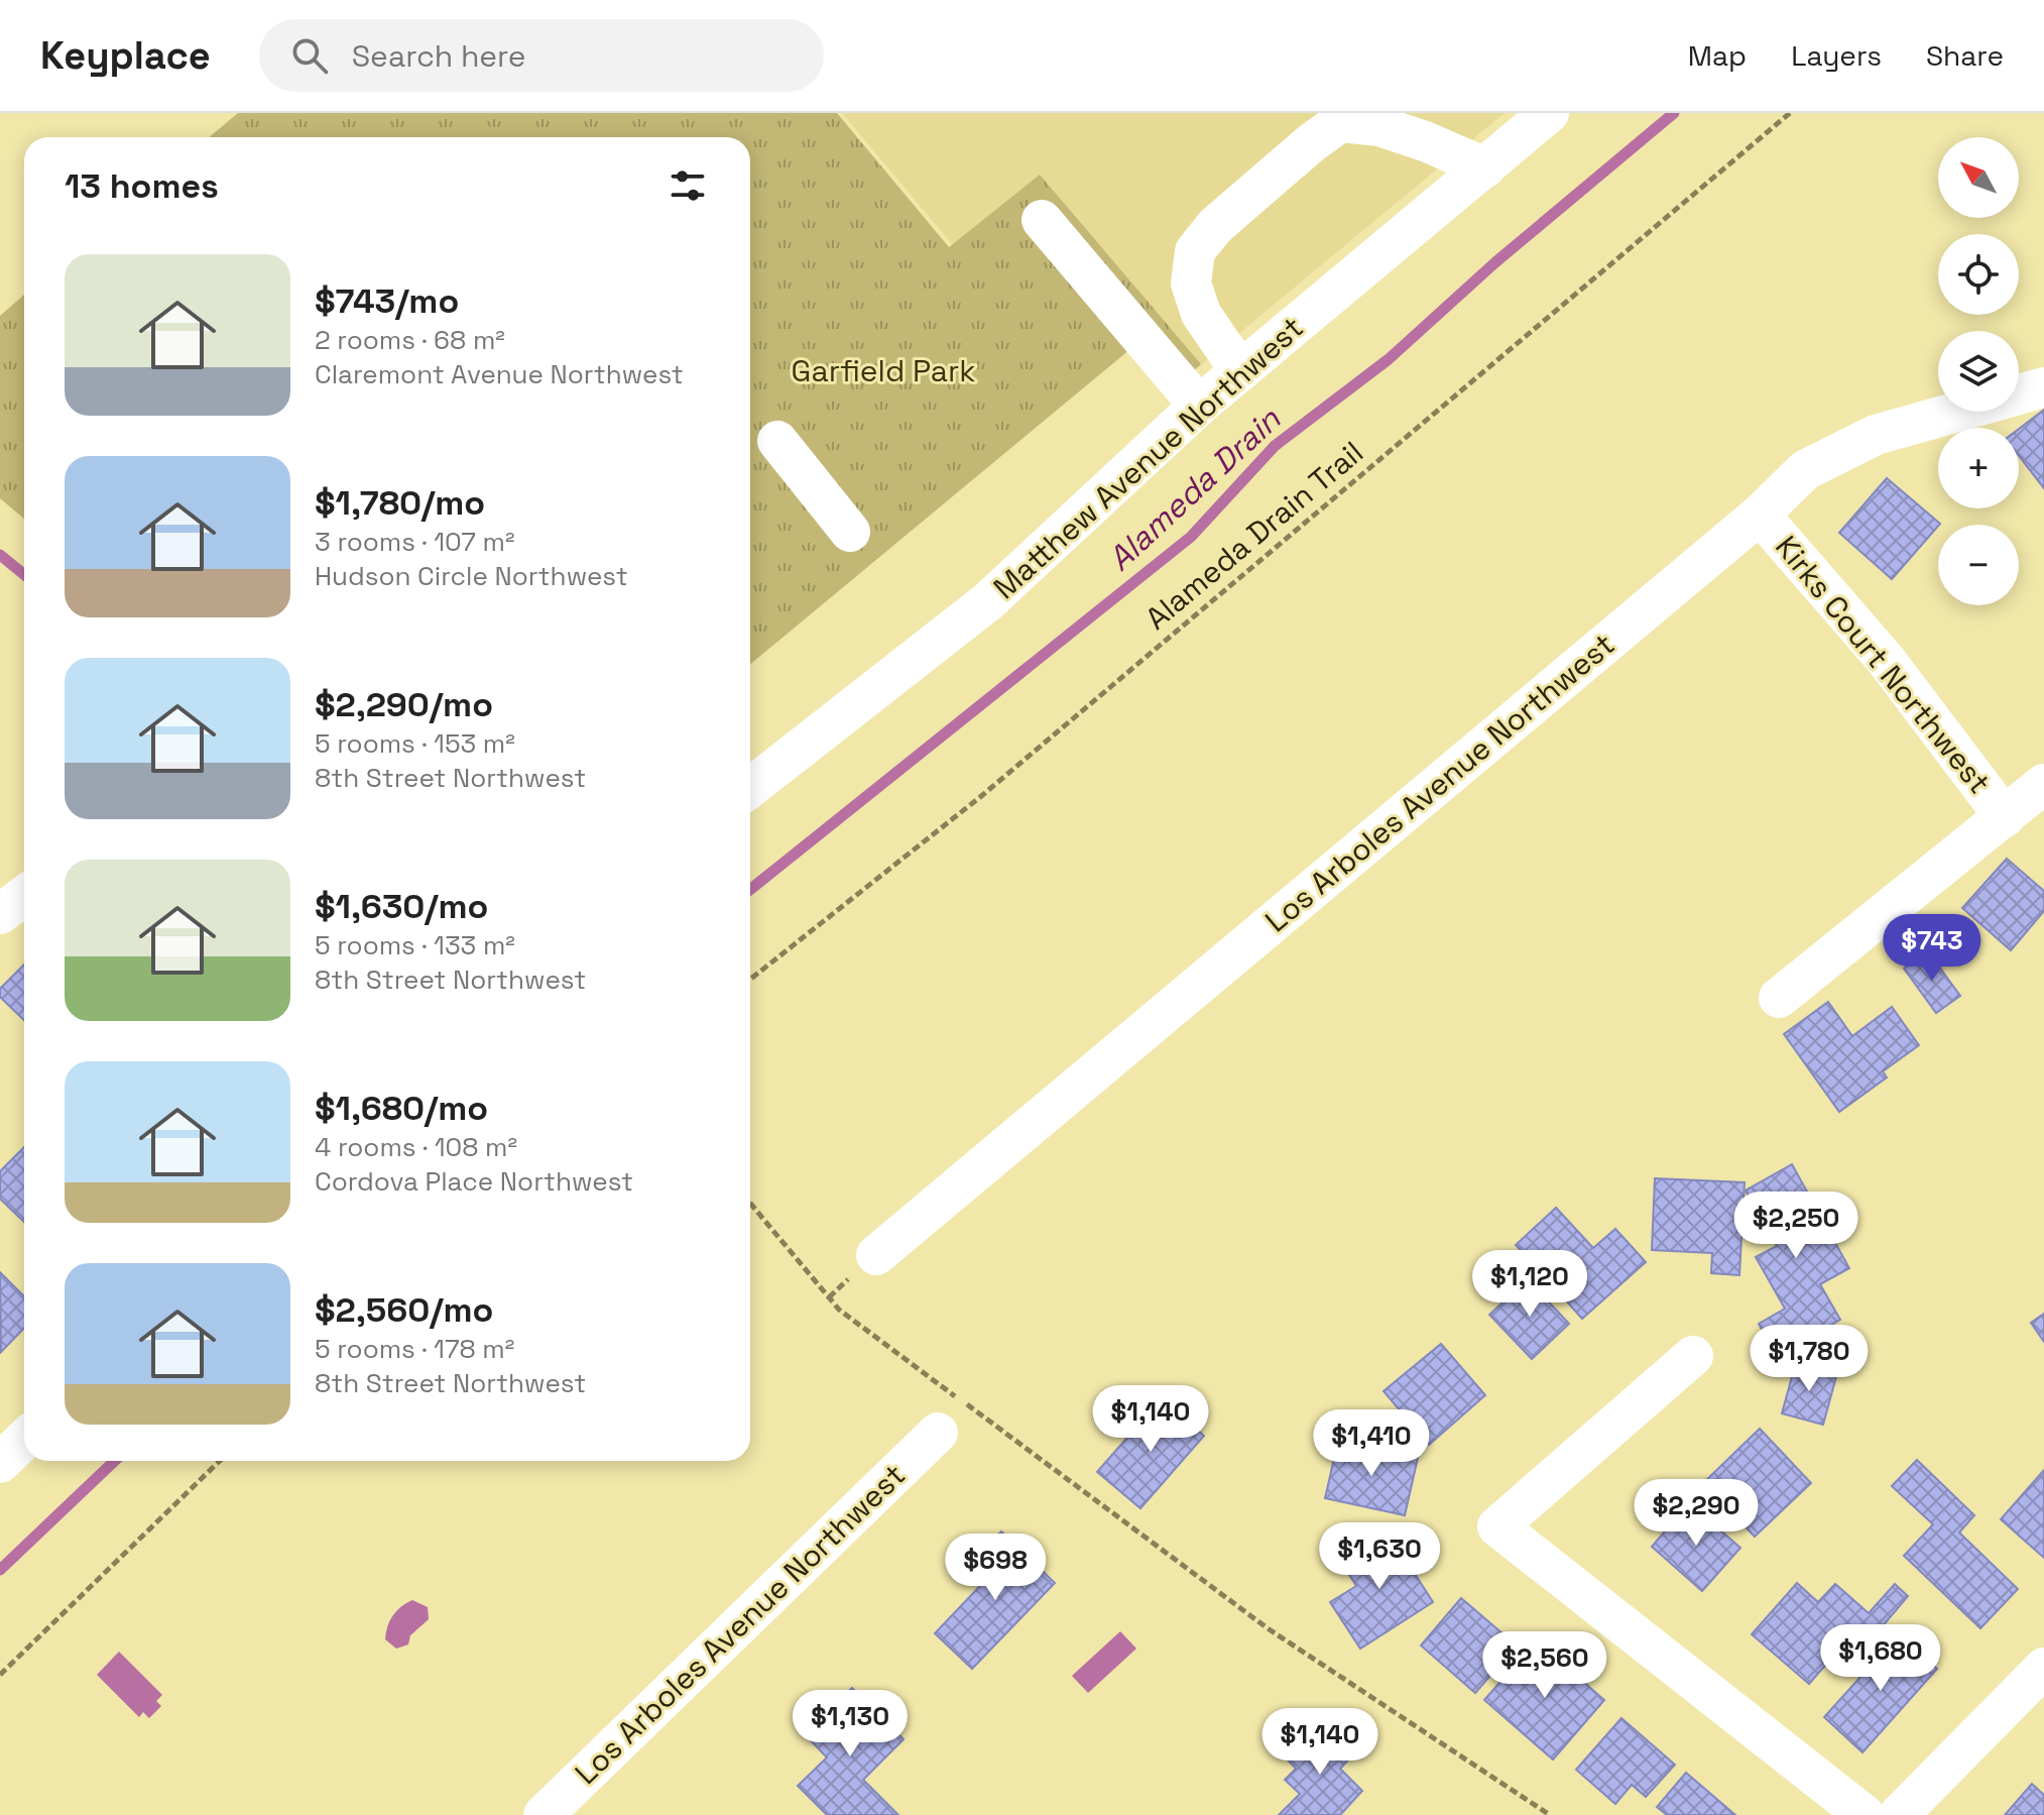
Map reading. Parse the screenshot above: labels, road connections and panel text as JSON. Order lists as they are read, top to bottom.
{
  "streets": {
    "street": ["Matthew Avenue Northwest", "Kirks Court Northwest", "Los Arboles Avenue Northwest"],
    "path": ["Alameda Drain Trail"]
  },
  "crossings": [
    ["Kirks Court Northwest", "Los Arboles Avenue Northwest"]
  ],
  "water": ["Alameda Drain"],
  "parks": ["Garfield Park"],
  "north": "top left",
  "page": {
    "header": "Keyplace",
    "search": "Search here",
    "nav": ["Map", "Layers", "Share"],
    "map_buttons": ["+", "−"],
    "heading": "13 homes",
    "list": [
      {
        "name": "$743/mo",
        "note": "2 rooms · 68 m² · Claremont Avenue Northwest"
      },
      {
        "name": "$1,780/mo",
        "note": "3 rooms · 107 m² · Hudson Circle Northwest"
      },
      {
        "name": "$2,290/mo",
        "note": "5 rooms · 153 m² · 8th Street Northwest"
      },
      {
        "name": "$1,630/mo",
        "note": "5 rooms · 133 m² · 8th Street Northwest"
      },
      {
        "name": "$1,680/mo",
        "note": "4 rooms · 108 m² · Cordova Place Northwest"
      },
      {
        "name": "$2,560/mo",
        "note": "5 rooms · 178 m² · 8th Street Northwest"
      }
    ],
    "price": [
      "$743",
      "$2,250",
      "$1,120",
      "$1,780",
      "$1,140",
      "$1,410",
      "$2,290",
      "$1,630",
      "$698",
      "$1,680",
      "$2,560",
      "$1,130",
      "$1,140"
    ]
  }
}
